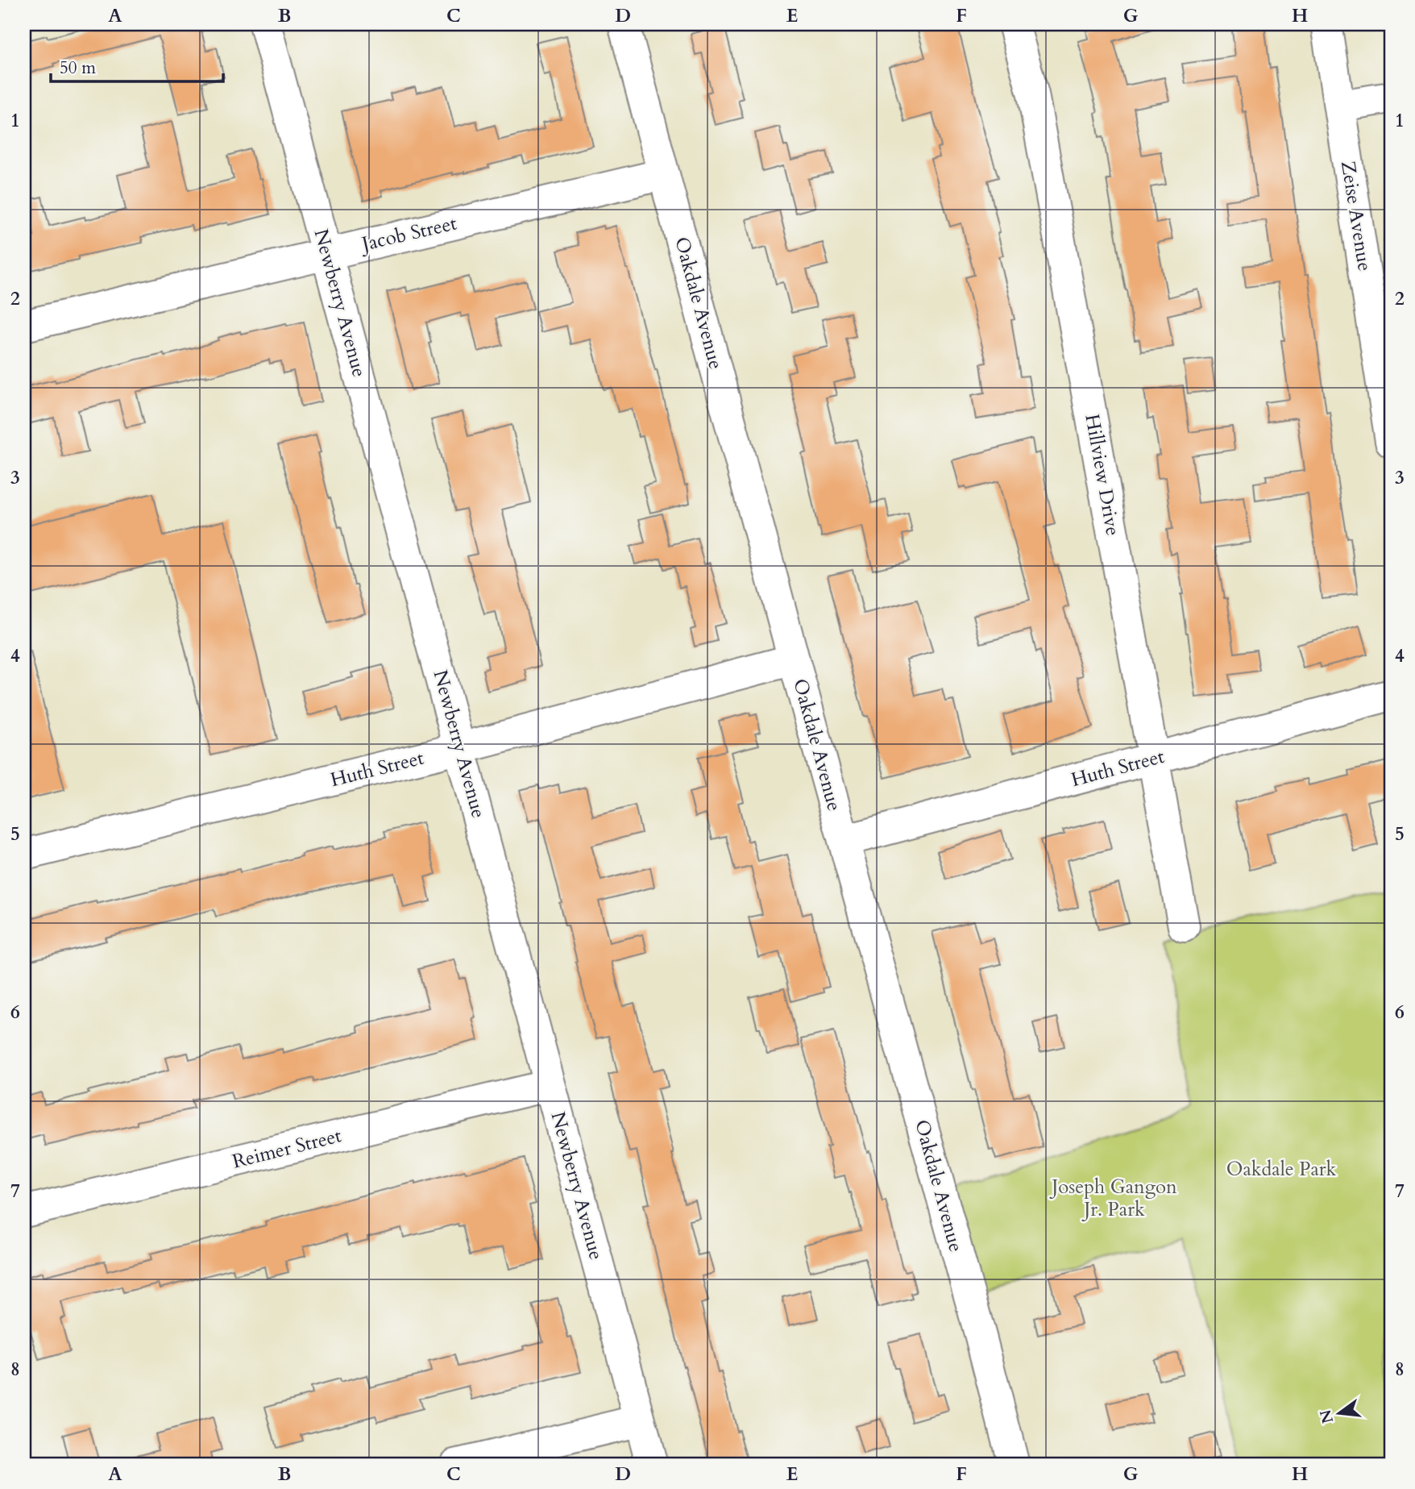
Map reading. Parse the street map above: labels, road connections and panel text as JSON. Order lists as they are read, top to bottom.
{
  "streets": {
    "street": [
      "Zeise Avenue",
      "Jacob Street",
      "Newberry Avenue",
      "Oakdale Avenue",
      "Hillview Drive",
      "Huth Street",
      "Reimer Street"
    ]
  },
  "crossings": [
    ["Jacob Street", "Newberry Avenue"],
    ["Jacob Street", "Oakdale Avenue"],
    ["Newberry Avenue", "Huth Street"],
    ["Newberry Avenue", "Reimer Street"],
    ["Oakdale Avenue", "Huth Street"],
    ["Hillview Drive", "Huth Street"]
  ],
  "parks": ["Oakdale Park", "Joseph Gangon Jr. Park"],
  "scale_bar": "50 m",
  "north": "left",
  "grid": {
    "columns": [
      "A",
      "B",
      "C",
      "D",
      "E",
      "F",
      "G",
      "H"
    ],
    "rows": [
      "1",
      "2",
      "3",
      "4",
      "5",
      "6",
      "7",
      "8"
    ]
  }
}
